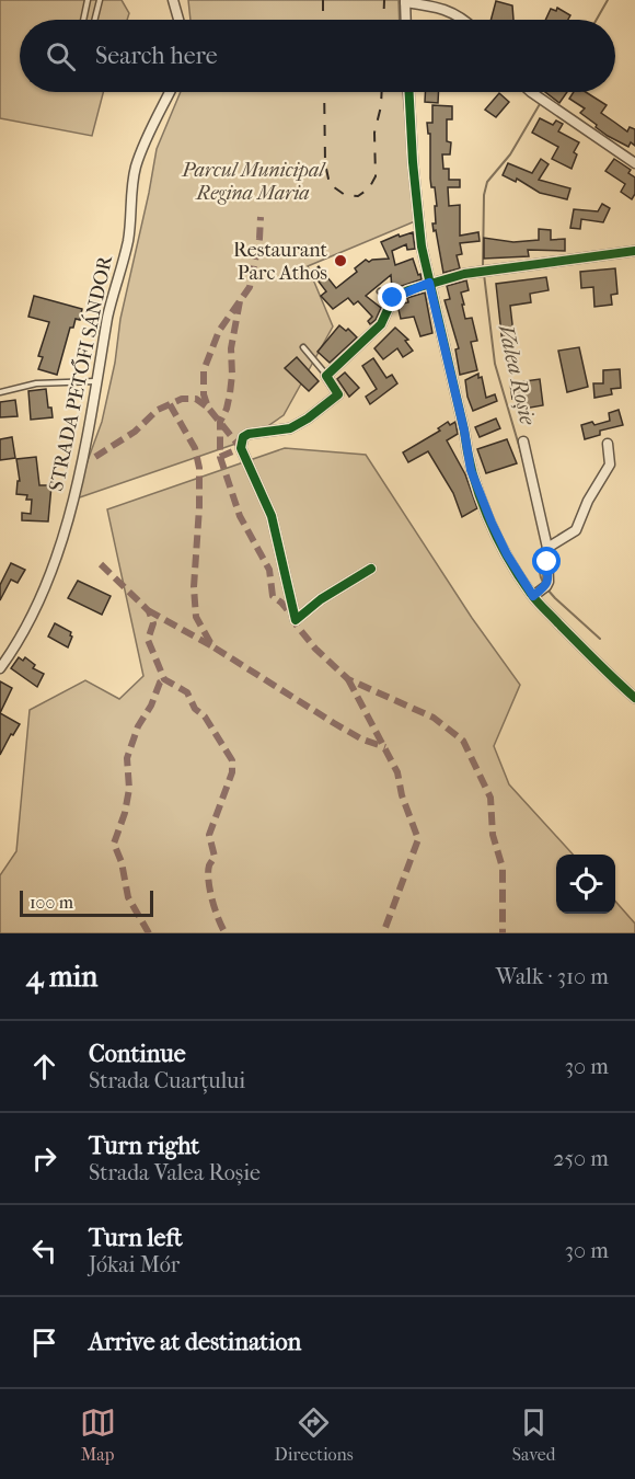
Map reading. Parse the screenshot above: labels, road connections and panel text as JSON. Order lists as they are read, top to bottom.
{
  "streets": {
    "street": ["STRADA PETŐFI SÁNDOR"]
  },
  "water": ["Valea Roșie"],
  "parks": ["Parcul Municipal Regina Maria"],
  "places": ["Restaurant Parc Athos"],
  "scale_bar": "100 m",
  "page": {
    "search": "Search here",
    "scale": "100 m",
    "heading": ["4 min", "Walk · 310 m"],
    "list": [
      ["Continue", "Strada Cuarțului", "30 m"],
      ["Turn right", "Strada Valea Roșie", "250 m"],
      ["Turn left", "Jókai Mór", "30 m"],
      "Arrive at destination"
    ],
    "nav": ["Map", "Directions", "Saved"]
  }
}
